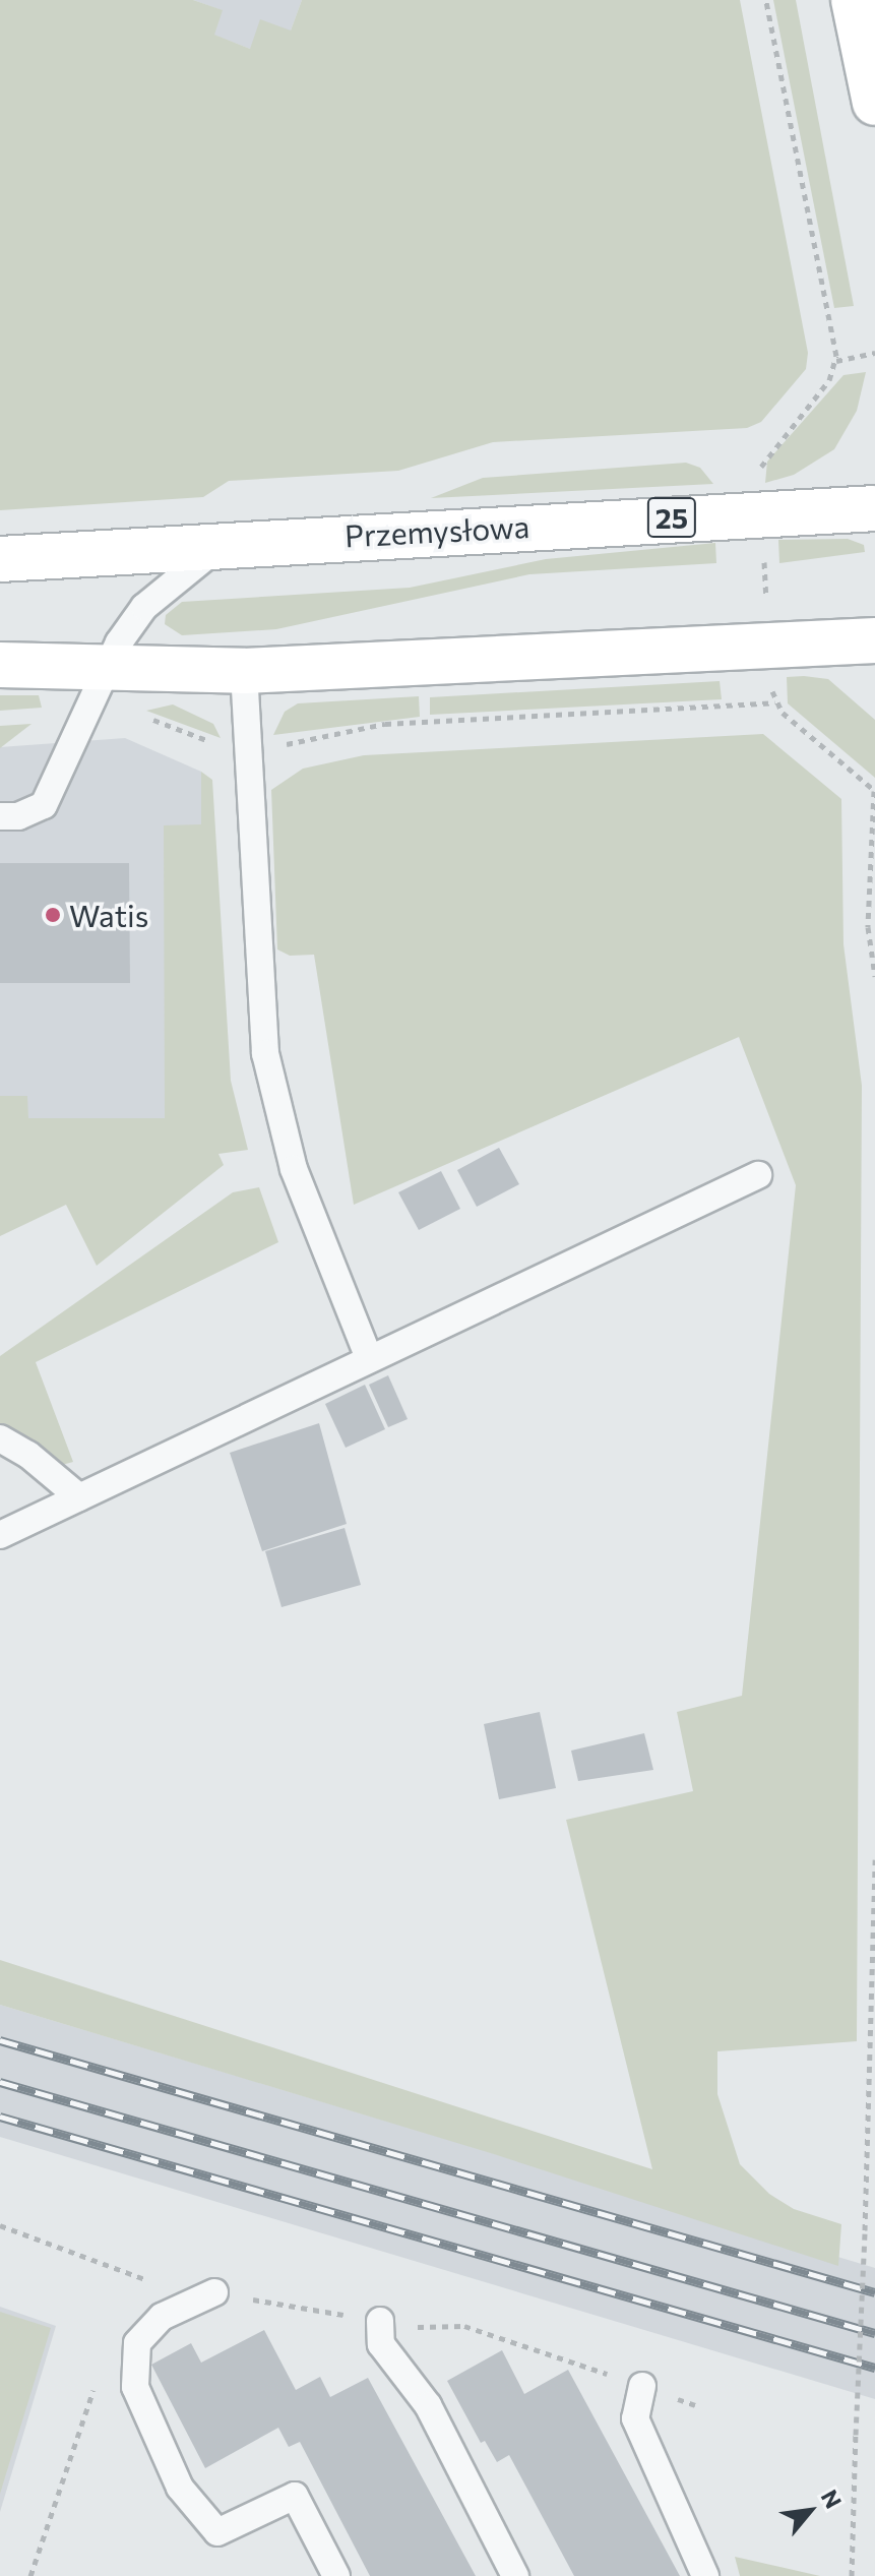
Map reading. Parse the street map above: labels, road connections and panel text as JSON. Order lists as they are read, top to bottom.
{
  "streets": {
    "main road": ["25", "Przemysłowa"]
  },
  "places": ["Watis"],
  "north": "top right"
}
